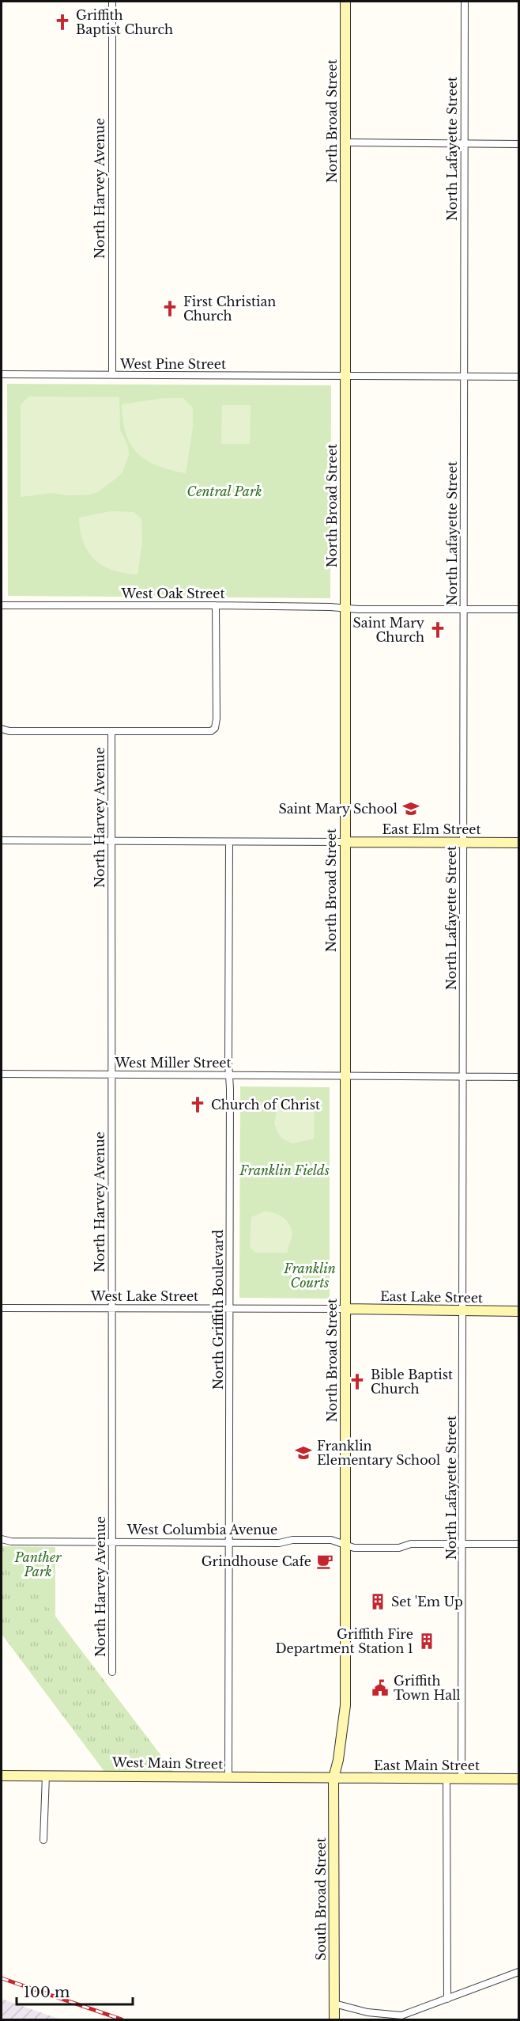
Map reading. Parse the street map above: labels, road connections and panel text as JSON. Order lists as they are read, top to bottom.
{
  "streets": {
    "street": [
      "North Broad Street",
      "North Lafayette Street",
      "North Harvey Avenue",
      "West Pine Street",
      "West Oak Street",
      "East Elm Street",
      "West Miller Street",
      "West Lake Street",
      "East Lake Street",
      "North Griffith Boulevard",
      "West Columbia Avenue",
      "West Main Street",
      "East Main Street",
      "South Broad Street"
    ]
  },
  "crossings": [
    ["North Broad Street", "West Pine Street"],
    ["North Broad Street", "West Oak Street"],
    ["North Broad Street", "East Elm Street"],
    ["North Broad Street", "West Miller Street"],
    ["North Broad Street", "West Lake Street"],
    ["North Broad Street", "East Lake Street"],
    ["North Broad Street", "West Columbia Avenue"],
    ["North Broad Street", "West Main Street"],
    ["North Broad Street", "East Main Street"],
    ["North Broad Street", "South Broad Street"],
    ["North Lafayette Street", "West Pine Street"],
    ["North Lafayette Street", "West Oak Street"],
    ["North Lafayette Street", "East Elm Street"],
    ["North Lafayette Street", "West Miller Street"],
    ["North Lafayette Street", "East Lake Street"],
    ["North Lafayette Street", "West Columbia Avenue"],
    ["North Lafayette Street", "East Main Street"],
    ["North Harvey Avenue", "West Pine Street"],
    ["North Harvey Avenue", "West Miller Street"],
    ["North Harvey Avenue", "West Lake Street"],
    ["North Harvey Avenue", "West Columbia Avenue"],
    ["West Miller Street", "North Griffith Boulevard"],
    ["West Lake Street", "East Lake Street"],
    ["West Lake Street", "North Griffith Boulevard"],
    ["North Griffith Boulevard", "West Columbia Avenue"],
    ["North Griffith Boulevard", "West Main Street"],
    ["West Main Street", "East Main Street"],
    ["West Main Street", "South Broad Street"],
    ["East Main Street", "South Broad Street"]
  ],
  "parks": [
    "Central Park",
    "Franklin Fields",
    "Franklin Courts",
    "Panther Park"
  ],
  "places": {
    "church": [
      "Griffith Baptist Church",
      "First Christian Church",
      "Saint Mary Church",
      "Church of Christ",
      "Bible Baptist Church"
    ],
    "school or university": ["Saint Mary School", "Franklin Elementary School"],
    "cafe": ["Grindhouse Cafe"],
    "building": ["Set 'Em Up", "Griffith Fire Department Station 1"],
    "public building": ["Griffith Town Hall"]
  },
  "scale_bar": "100 m"
}
